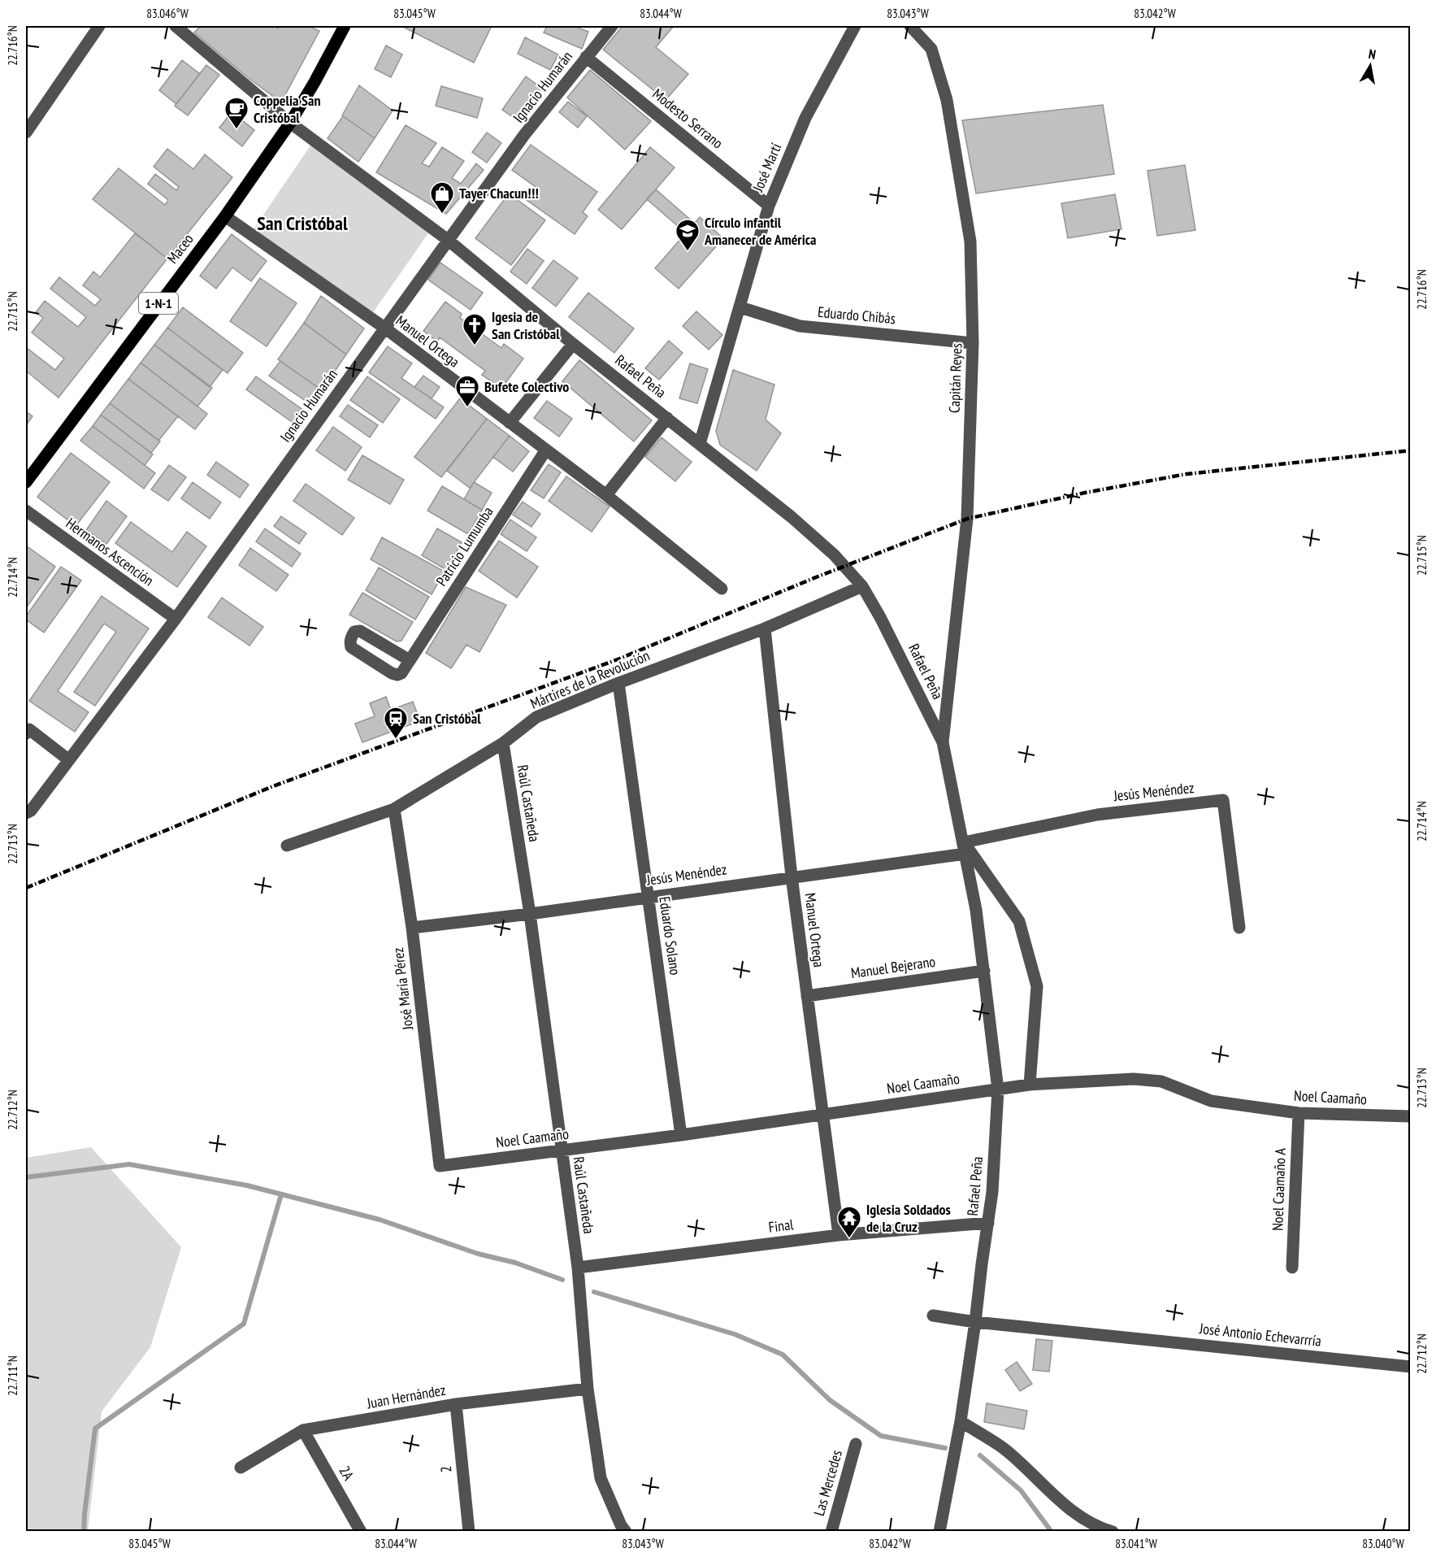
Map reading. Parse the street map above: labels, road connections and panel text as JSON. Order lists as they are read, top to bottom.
{
  "streets": {
    "main road": ["Maceo", "1-N-1"],
    "street": [
      "Ignacio Humarán",
      "Modesto Serrano",
      "José Martí",
      "Eduardo Chibás",
      "Manuel Ortega",
      "Rafael Peña",
      "Capitán Reyes",
      "Patricio Lumumba",
      "Hermanos Ascención",
      "Mártires de la Revolución",
      "Jesús Menéndez",
      "Raúl Castañeda",
      "Eduardo Solano",
      "Manuel Bejerano",
      "José María Pérez",
      "Noel Caamaño",
      "Noel Caamaño A",
      "Final",
      "José Antonio Echevarrría",
      "Juan Hernández",
      "2",
      "2A",
      "Las Mercedes"
    ]
  },
  "crossings": [
    ["Ignacio Humarán", "Modesto Serrano"],
    ["Ignacio Humarán", "Manuel Ortega"],
    ["Ignacio Humarán", "Rafael Peña"],
    ["Ignacio Humarán", "Hermanos Ascención"],
    ["Modesto Serrano", "José Martí"],
    ["José Martí", "Eduardo Chibás"],
    ["José Martí", "Rafael Peña"],
    ["Maceo", "Manuel Ortega"],
    ["Maceo", "Rafael Peña"],
    ["Eduardo Chibás", "Capitán Reyes"],
    ["Manuel Ortega", "Patricio Lumumba"],
    ["Manuel Ortega", "Mártires de la Revolución"],
    ["Manuel Ortega", "Jesús Menéndez"],
    ["Manuel Ortega", "Manuel Bejerano"],
    ["Manuel Ortega", "Noel Caamaño"],
    ["Manuel Ortega", "Final"],
    ["Rafael Peña", "Capitán Reyes"],
    ["Rafael Peña", "Mártires de la Revolución"],
    ["Rafael Peña", "Jesús Menéndez"],
    ["Rafael Peña", "Manuel Bejerano"],
    ["Rafael Peña", "Noel Caamaño"],
    ["Rafael Peña", "Final"],
    ["Rafael Peña", "José Antonio Echevarrría"],
    ["Mártires de la Revolución", "Raúl Castañeda"],
    ["Mártires de la Revolución", "Eduardo Solano"],
    ["Mártires de la Revolución", "José María Pérez"],
    ["Jesús Menéndez", "Raúl Castañeda"],
    ["Jesús Menéndez", "Eduardo Solano"],
    ["Jesús Menéndez", "José María Pérez"],
    ["Raúl Castañeda", "Noel Caamaño"],
    ["Raúl Castañeda", "Final"],
    ["Raúl Castañeda", "Juan Hernández"],
    ["Eduardo Solano", "Noel Caamaño"],
    ["José María Pérez", "Noel Caamaño"],
    ["Noel Caamaño", "Noel Caamaño A"],
    ["Juan Hernández", "2"],
    ["Juan Hernández", "2A"]
  ],
  "districts": ["San Cristóbal"],
  "places": {
    "cafe": ["Coppelia San Cristóbal"],
    "shop": ["Tayer Chacun!!!"],
    "school or university": ["Círculo infantil Amanecer de América"],
    "church": ["Igesia de San Cristóbal"],
    "office": ["Bufete Colectivo"],
    "station": ["San Cristóbal"],
    "temple": ["Iglesia Soldados de la Cruz"]
  },
  "north": "top",
  "coordinates": [
    "83.046°W",
    "83.045°W",
    "83.044°W",
    "83.043°W",
    "83.042°W",
    "22.716°N",
    "22.715°N",
    "22.714°N",
    "22.713°N",
    "22.712°N",
    "22.711°N",
    "83.041°W",
    "83.040°W"
  ]
}
